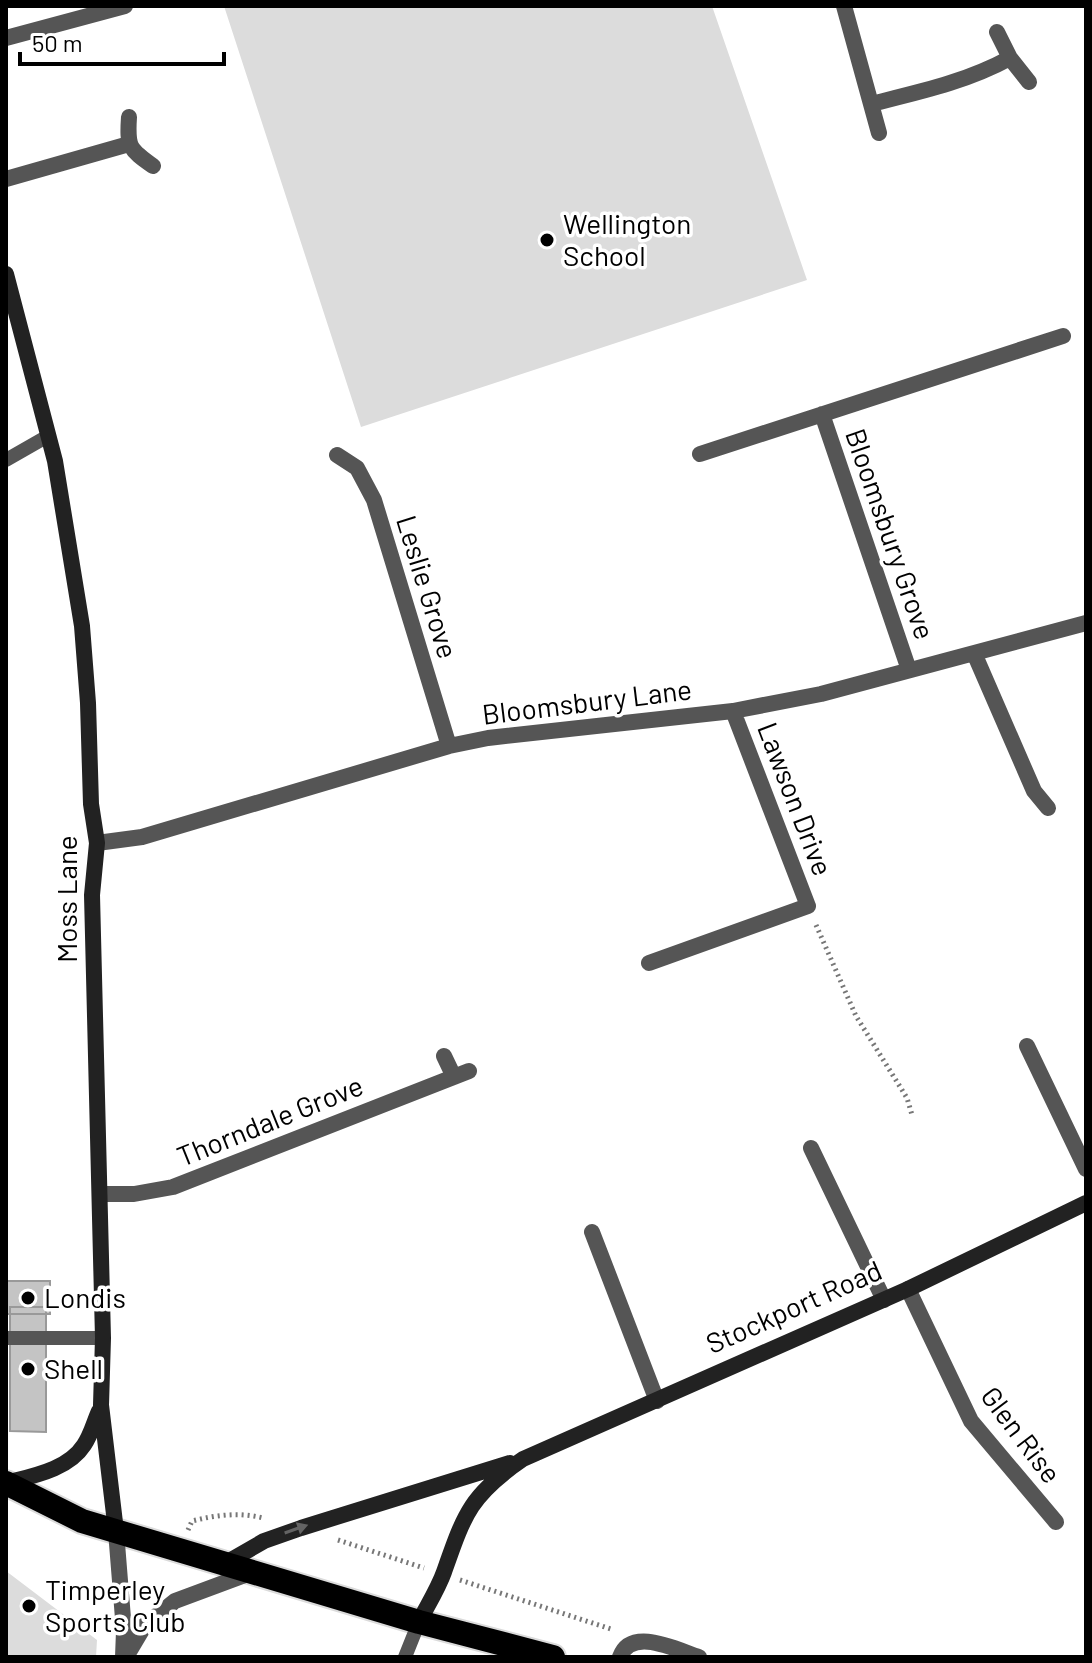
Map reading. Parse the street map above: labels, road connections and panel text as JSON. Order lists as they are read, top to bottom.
{
  "streets": {
    "street": [
      "Bloomsbury Grove",
      "Leslie Grove",
      "Bloomsbury Lane",
      "Lawson Drive",
      "Moss Lane",
      "Thorndale Grove",
      "Stockport Road",
      "Glen Rise"
    ]
  },
  "crossings": [
    ["Bloomsbury Grove", "Bloomsbury Lane"],
    ["Leslie Grove", "Bloomsbury Lane"],
    ["Bloomsbury Lane", "Lawson Drive"],
    ["Bloomsbury Lane", "Moss Lane"],
    ["Moss Lane", "Thorndale Grove"],
    ["Stockport Road", "Glen Rise"]
  ],
  "places": [
    "Wellington School",
    "Londis",
    "Shell",
    "Timperley Sports Club"
  ],
  "scale_bar": "50 m"
}
